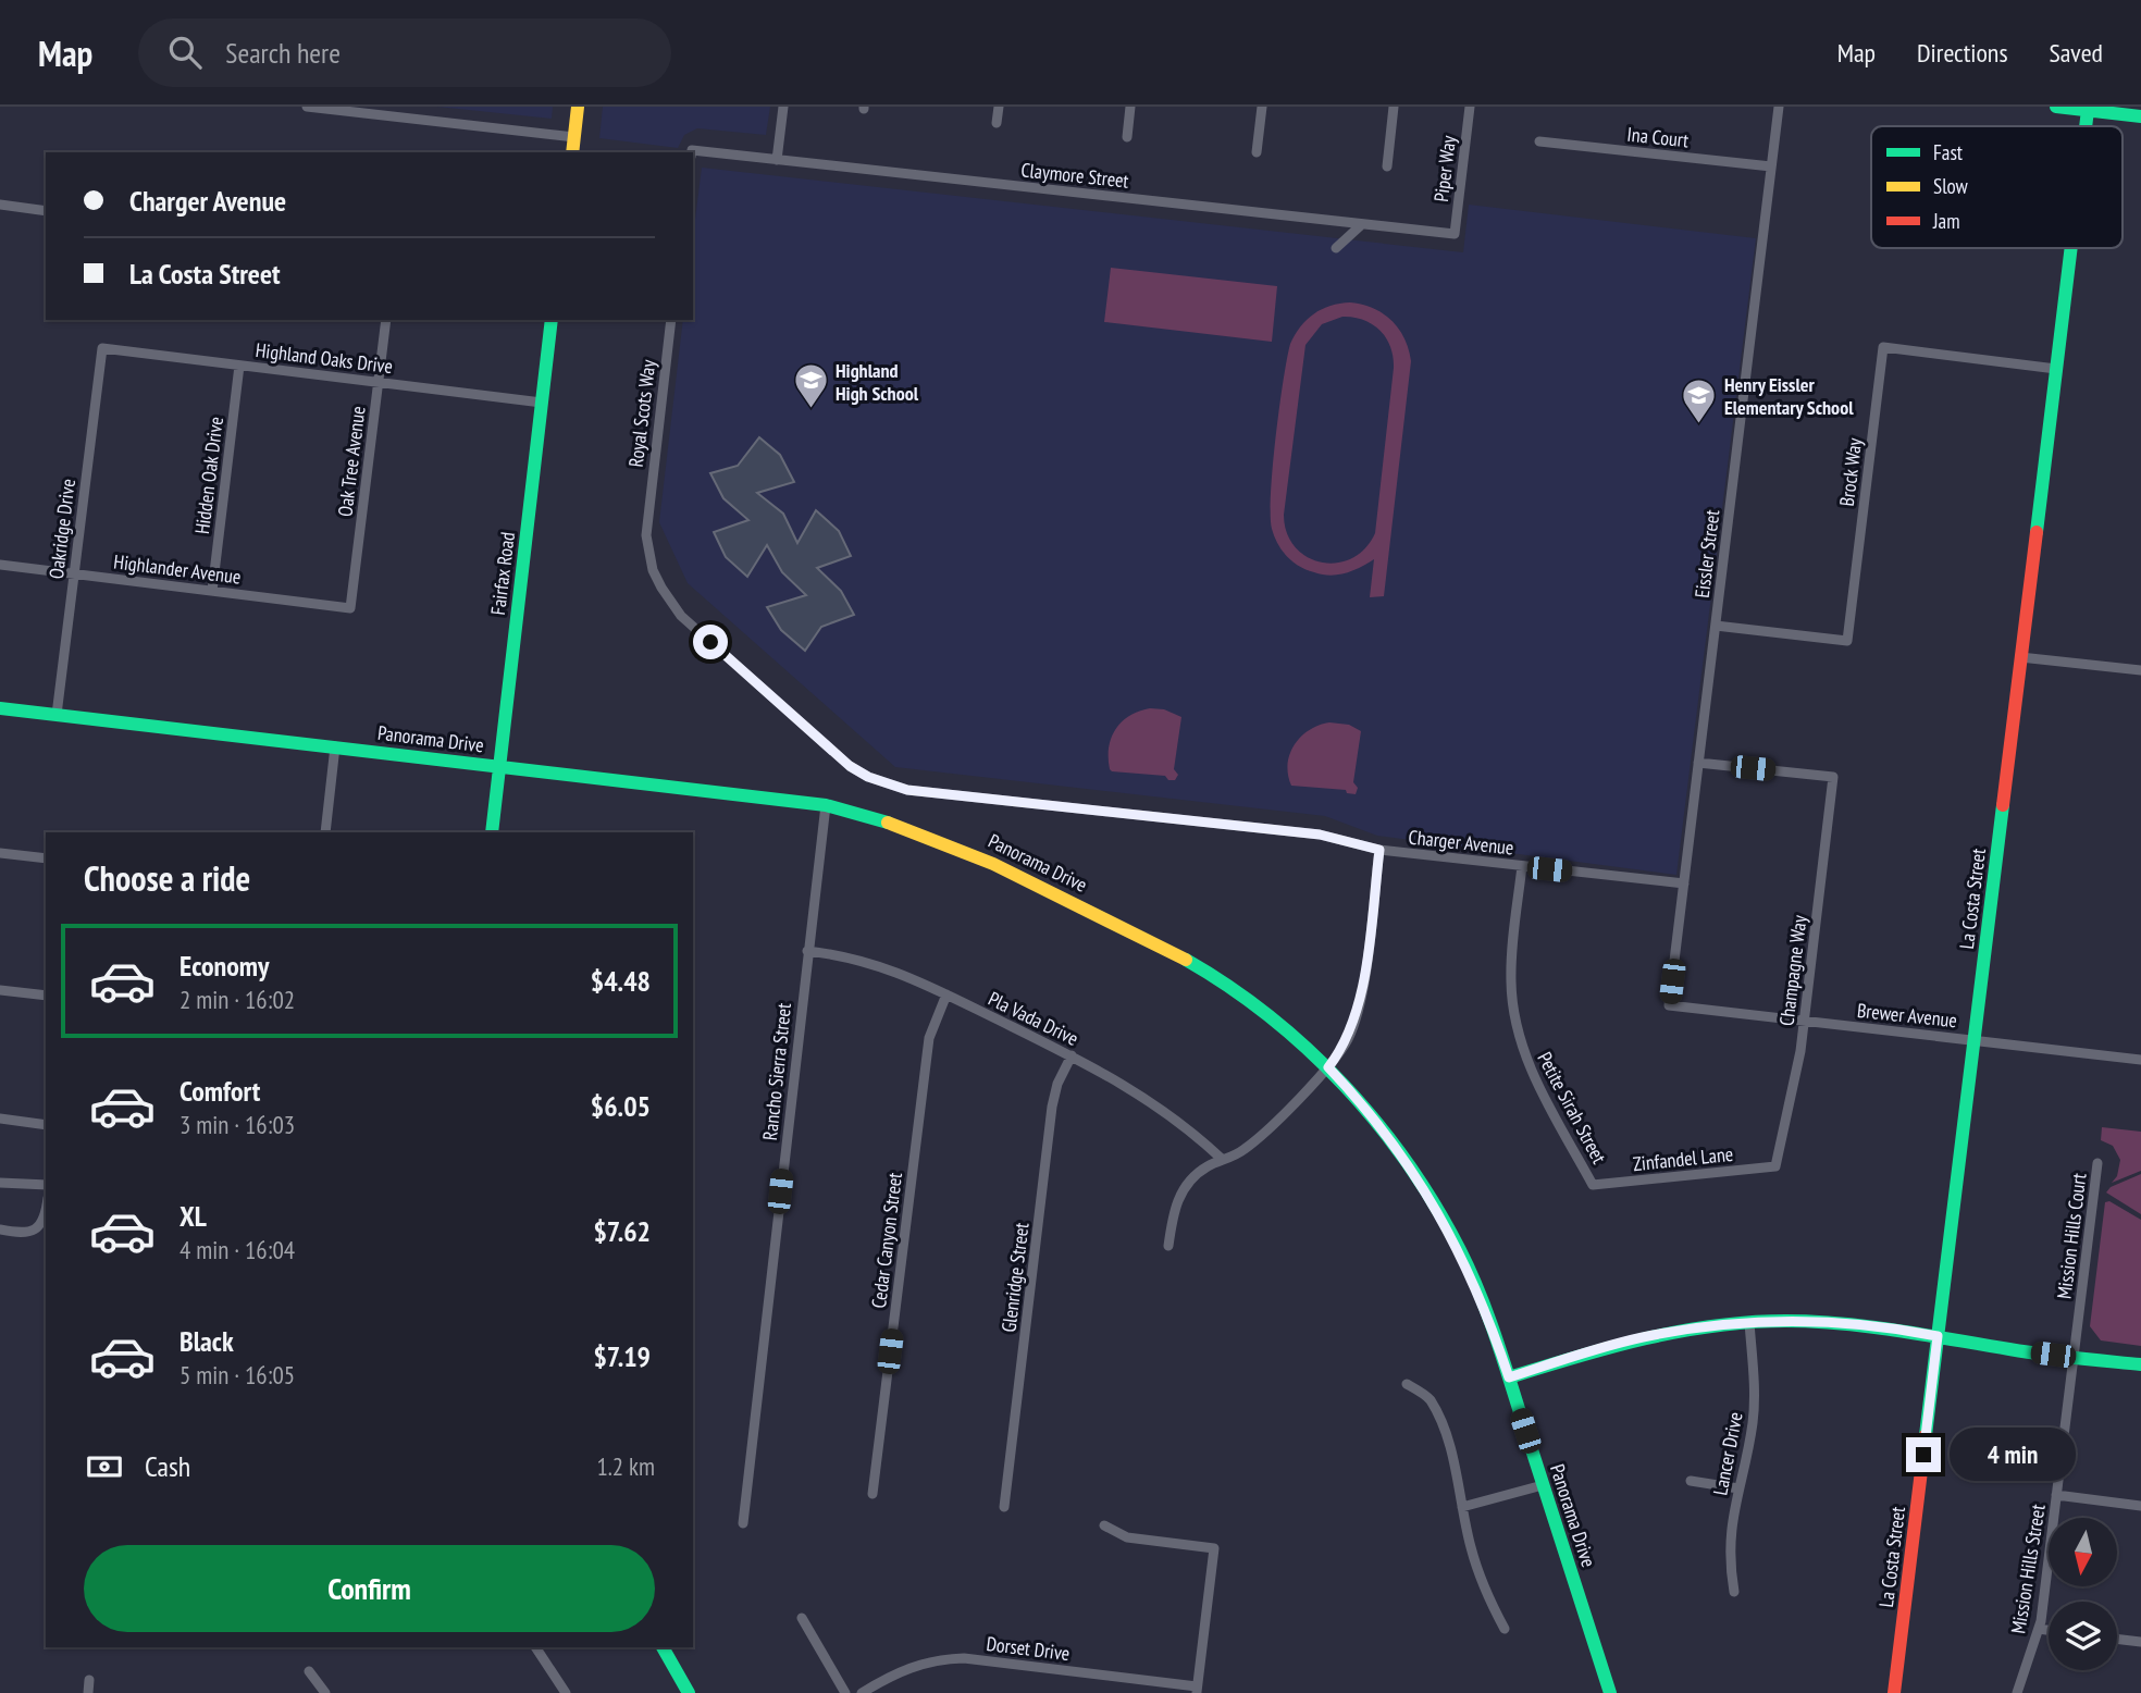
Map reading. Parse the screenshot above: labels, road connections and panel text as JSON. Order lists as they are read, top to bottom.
{
  "streets": {
    "street": [
      "Ina Court",
      "Piper Way",
      "Claymore Street",
      "Highland Oaks Drive",
      "Royal Scots Way",
      "Oak Tree Avenue",
      "Brock Way",
      "Hidden Oak Drive",
      "Oakridge Drive",
      "Eissler Street",
      "Highlander Avenue",
      "Fairfax Road",
      "Panorama Drive",
      "Charger Avenue",
      "La Costa Street",
      "Champagne Way",
      "Brewer Avenue",
      "Pla Vada Drive",
      "Rancho Sierra Street",
      "Petite Sirah Street",
      "Zinfandel Lane",
      "Mission Hills Court",
      "Cedar Canyon Street",
      "Glenridge Street",
      "Lancer Drive",
      "Mission Hills Street",
      "Dorset Drive"
    ]
  },
  "crossings": [
    ["Ina Court", "Eissler Street"],
    ["Piper Way", "Claymore Street"],
    ["Highland Oaks Drive", "Oak Tree Avenue"],
    ["Highland Oaks Drive", "Hidden Oak Drive"],
    ["Highland Oaks Drive", "Oakridge Drive"],
    ["Highland Oaks Drive", "Fairfax Road"],
    ["Royal Scots Way", "Charger Avenue"],
    ["Oak Tree Avenue", "Highlander Avenue"],
    ["Brock Way", "Eissler Street"],
    ["Brock Way", "La Costa Street"],
    ["Hidden Oak Drive", "Highlander Avenue"],
    ["Oakridge Drive", "Highlander Avenue"],
    ["Oakridge Drive", "Panorama Drive"],
    ["Eissler Street", "Charger Avenue"],
    ["Eissler Street", "Champagne Way"],
    ["Eissler Street", "Brewer Avenue"],
    ["Fairfax Road", "Panorama Drive"],
    ["Panorama Drive", "Rancho Sierra Street"],
    ["Charger Avenue", "Petite Sirah Street"],
    ["La Costa Street", "Brewer Avenue"],
    ["Champagne Way", "Brewer Avenue"],
    ["Champagne Way", "Zinfandel Lane"],
    ["Pla Vada Drive", "Rancho Sierra Street"],
    ["Pla Vada Drive", "Cedar Canyon Street"],
    ["Pla Vada Drive", "Glenridge Street"],
    ["Petite Sirah Street", "Zinfandel Lane"],
    ["Mission Hills Court", "Mission Hills Street"]
  ],
  "places": {
    "school or university": ["Highland High School", "Henry Eissler Elementary School"]
  },
  "legend": ["Fast", "Slow", "Jam"],
  "north": "bottom",
  "page": {
    "header": "Map",
    "search": "Search here",
    "nav": ["Map", "Directions", "Saved"],
    "banner": ["Charger Avenue", "La Costa Street"],
    "heading": "Choose a ride",
    "list": [
      {
        "name": "Economy",
        "note": "2 min · 16:02",
        "value": "$4.48"
      },
      {
        "name": "Comfort",
        "note": "3 min · 16:03",
        "value": "$6.05"
      },
      {
        "name": "XL",
        "note": "4 min · 16:04",
        "value": "$7.62"
      },
      {
        "name": "Black",
        "note": "5 min · 16:05",
        "value": "$7.19"
      }
    ],
    "pay": ["Cash", "1.2 km"],
    "bubble": "4 min",
    "buttons": "Confirm"
  }
}
